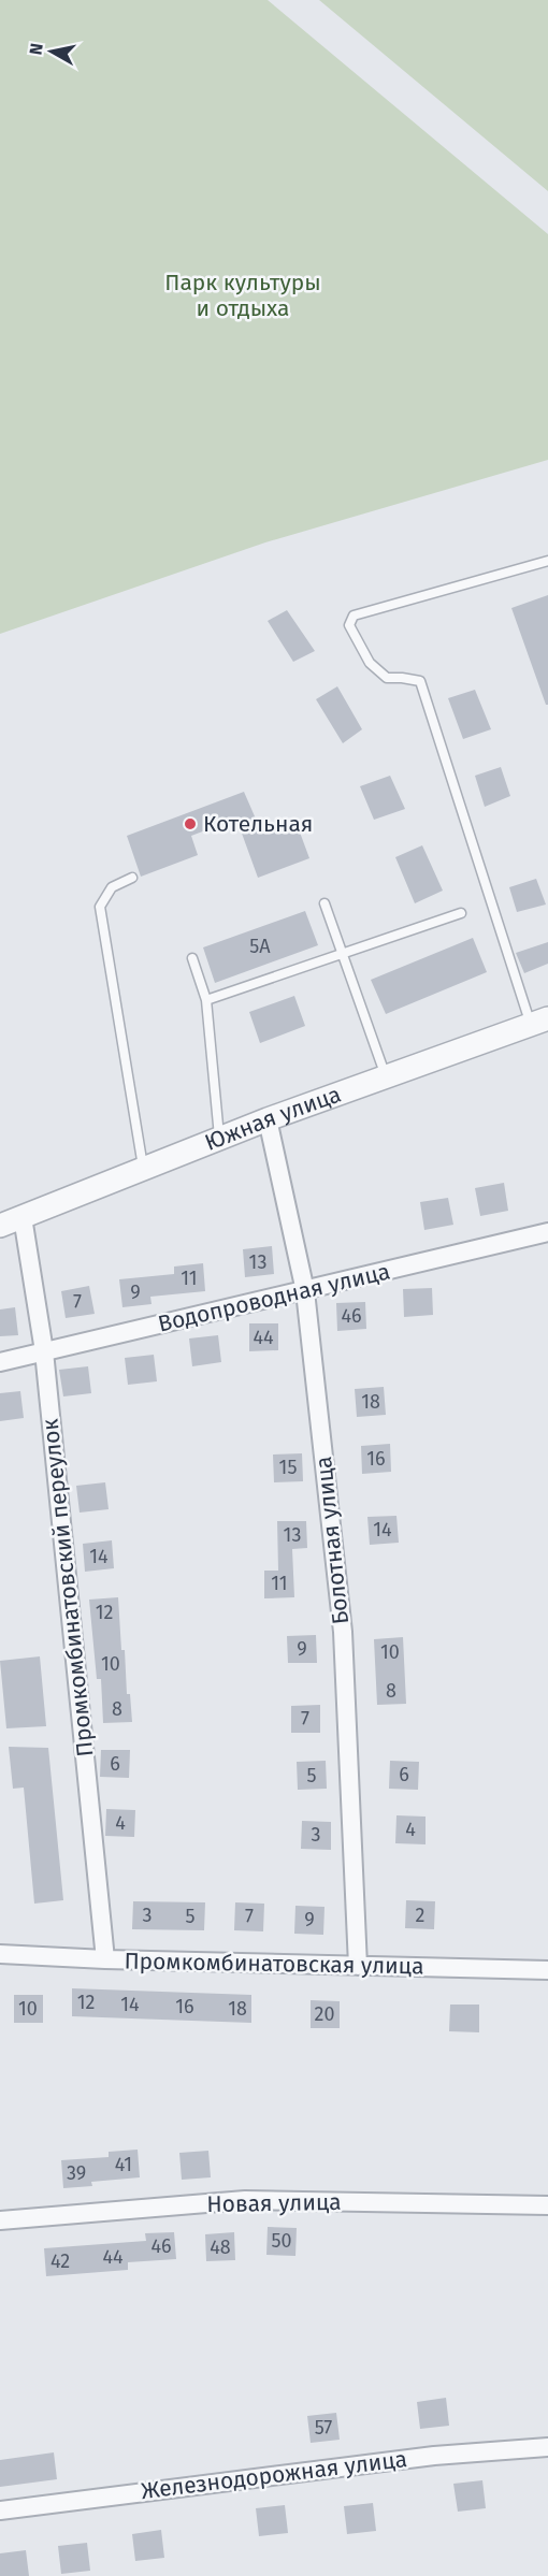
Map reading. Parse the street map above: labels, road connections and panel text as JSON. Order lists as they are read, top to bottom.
{
  "streets": {
    "street": [
      "Южная улица",
      "Водопроводная улица",
      "Болотная улица",
      "Промкомбинатовский переулок",
      "Промкомбинатовская улица",
      "Новая улица",
      "Железнодорожная улица"
    ]
  },
  "crossings": [
    ["Южная улица", "Болотная улица"],
    ["Южная улица", "Промкомбинатовский переулок"],
    ["Водопроводная улица", "Болотная улица"],
    ["Водопроводная улица", "Промкомбинатовский переулок"],
    ["Болотная улица", "Промкомбинатовская улица"],
    ["Промкомбинатовский переулок", "Промкомбинатовская улица"]
  ],
  "parks": ["Парк культуры и отдыха"],
  "places": ["Котельная"],
  "house_numbers": [
    "5А",
    "13",
    "11",
    "9",
    "7",
    "46",
    "44",
    "18",
    "16",
    "15",
    "14",
    "13",
    "14",
    "11",
    "12",
    "9",
    "10",
    "10",
    "8",
    "8",
    "7",
    "6",
    "6",
    "5",
    "4",
    "4",
    "3",
    "3",
    "2",
    "5",
    "7",
    "9",
    "12",
    "14",
    "16",
    "10",
    "18",
    "20",
    "41",
    "39",
    "50",
    "46",
    "48",
    "44",
    "42",
    "57"
  ],
  "north": "left"
}
